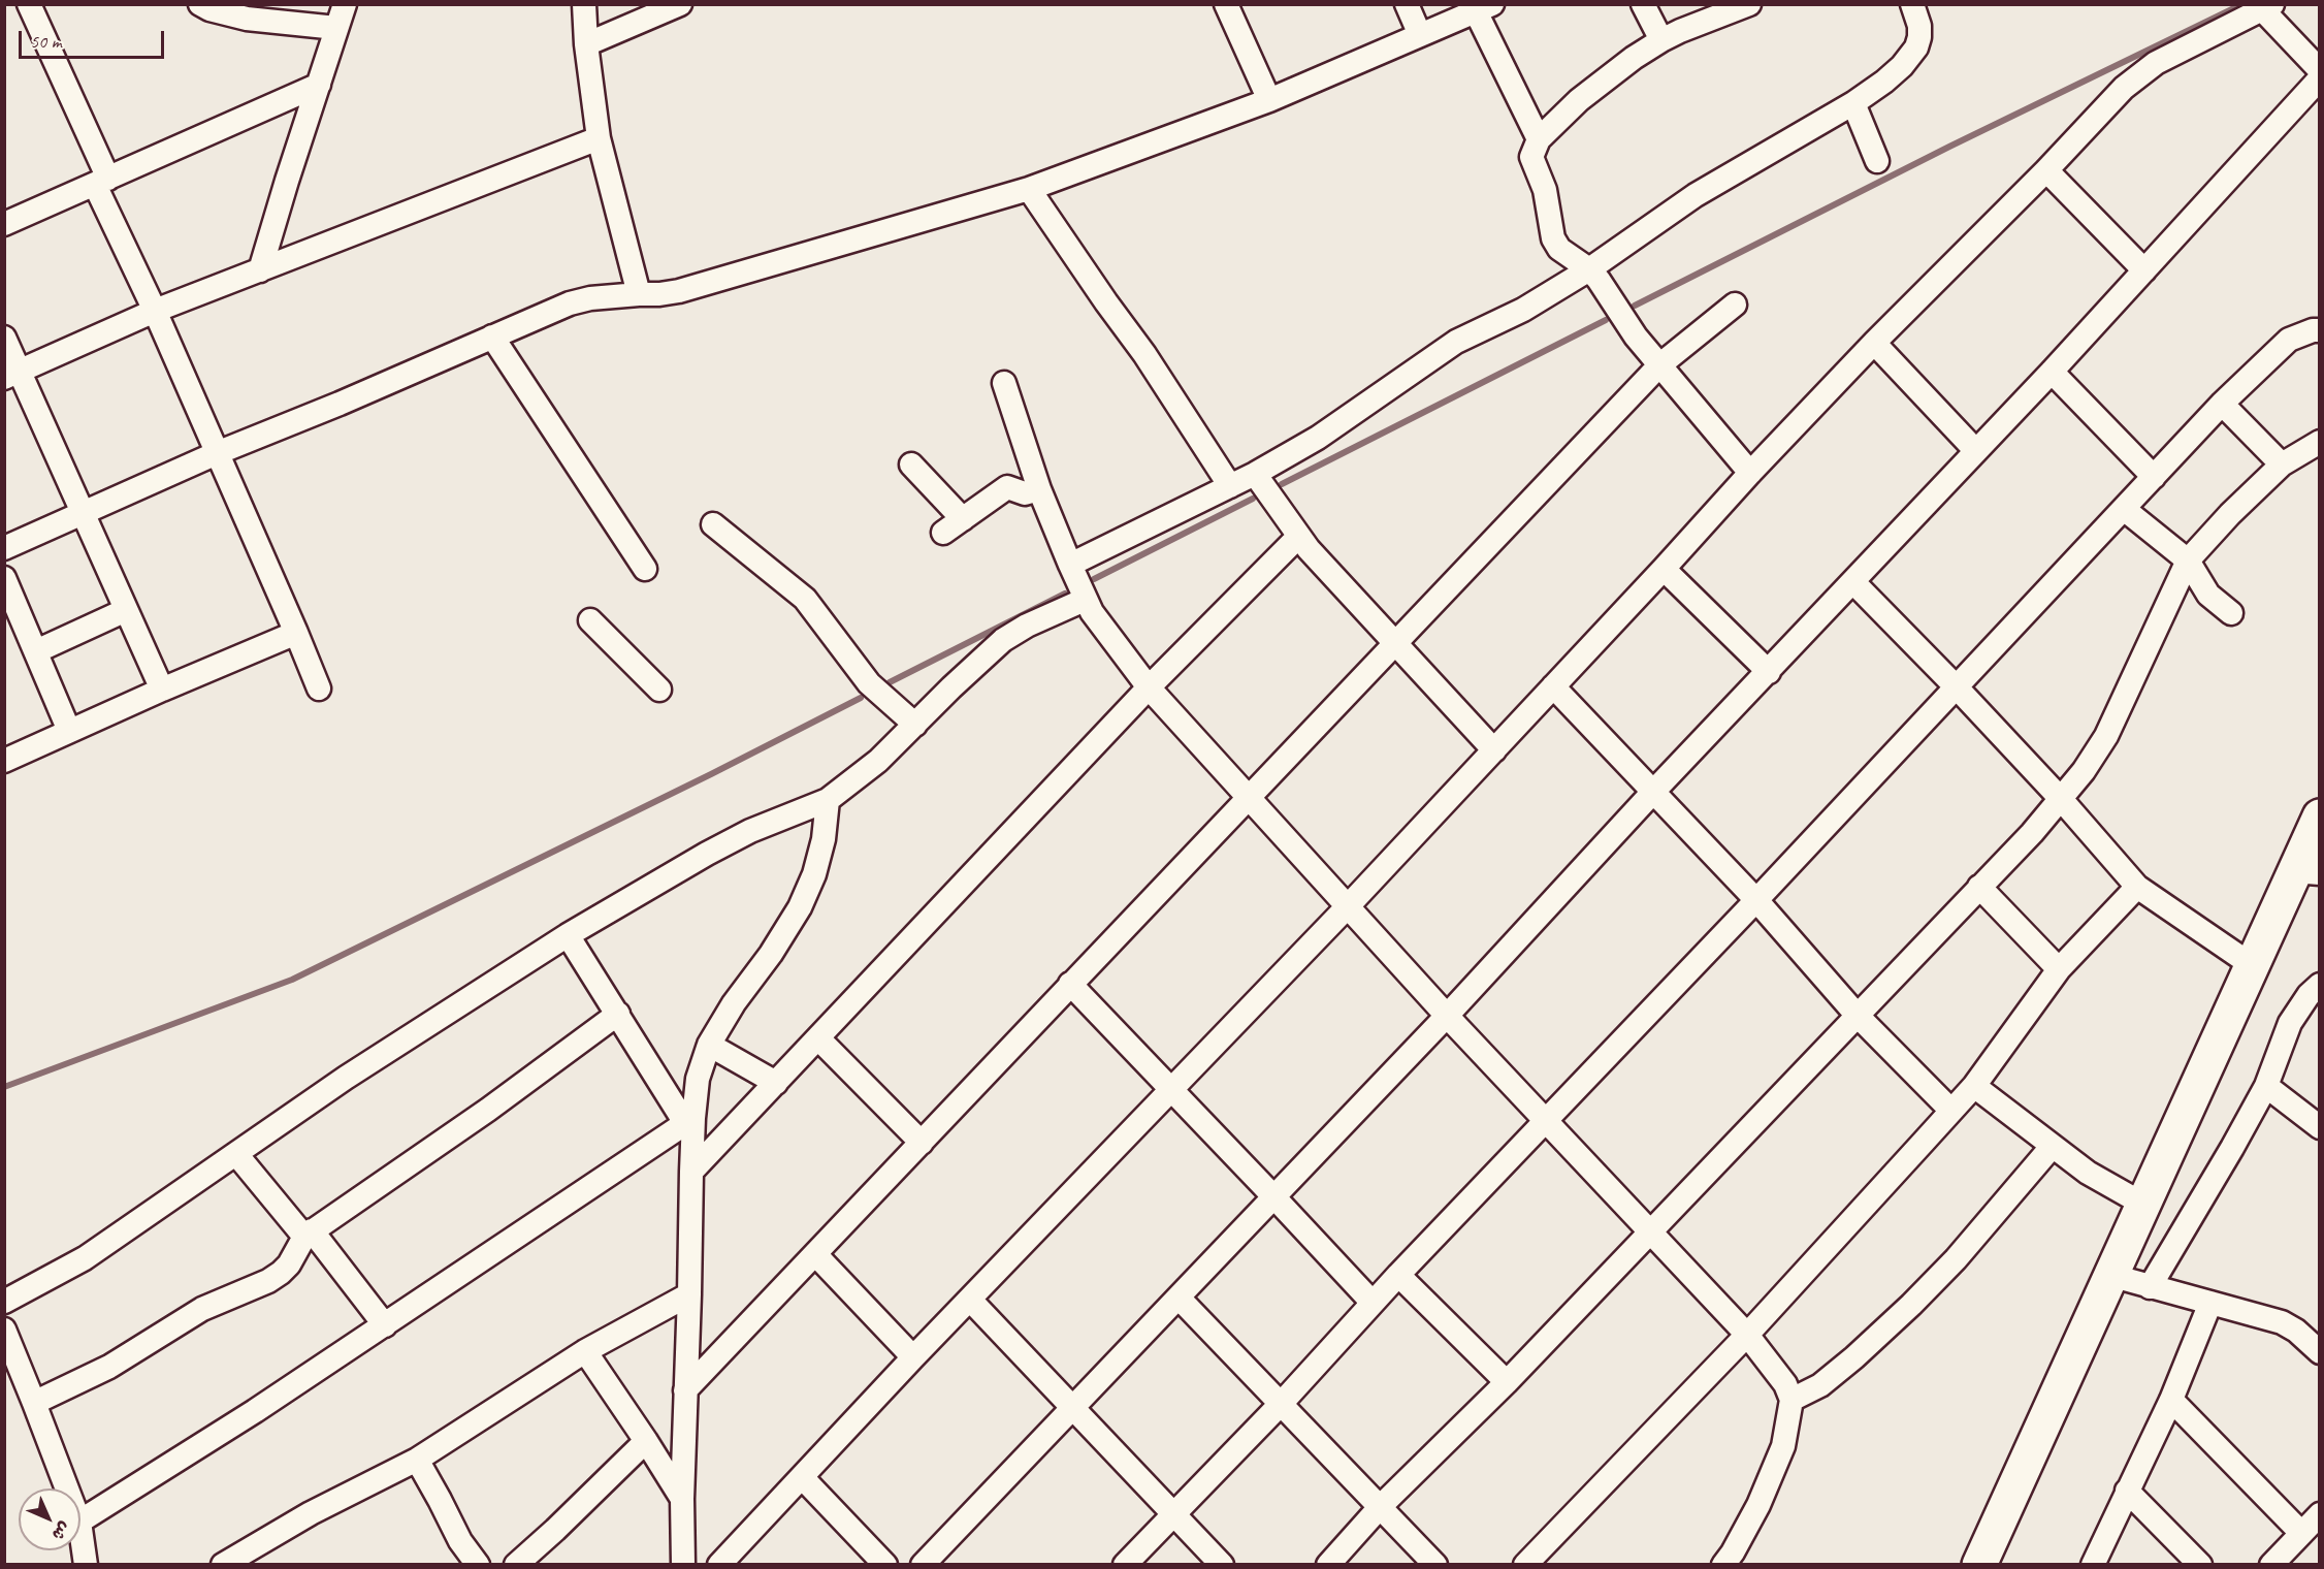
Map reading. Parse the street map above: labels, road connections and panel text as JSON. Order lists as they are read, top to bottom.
{
  "scale_bar": "50 m",
  "north": "bottom right"
}
